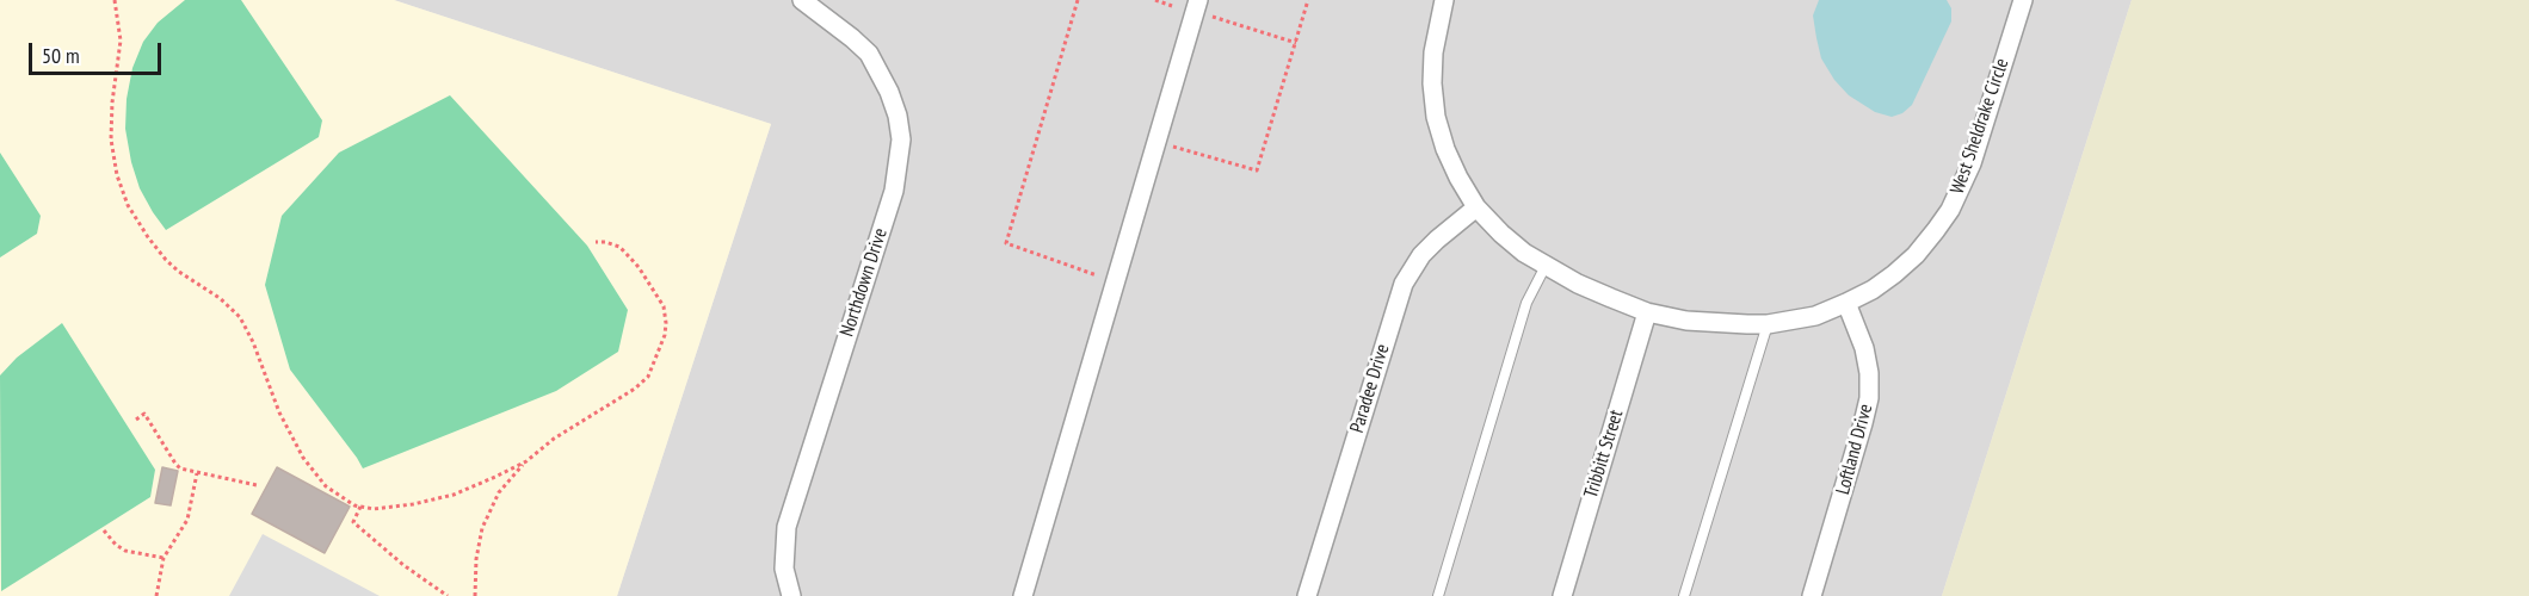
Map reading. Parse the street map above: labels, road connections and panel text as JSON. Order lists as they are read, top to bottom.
{
  "streets": {
    "street": [
      "West Sheldrake Circle",
      "Northdown Drive",
      "Paradee Drive",
      "Loftland Drive",
      "Tribbitt Street"
    ]
  },
  "crossings": [
    ["West Sheldrake Circle", "Paradee Drive"],
    ["West Sheldrake Circle", "Loftland Drive"],
    ["West Sheldrake Circle", "Tribbitt Street"]
  ],
  "scale_bar": "50 m"
}
